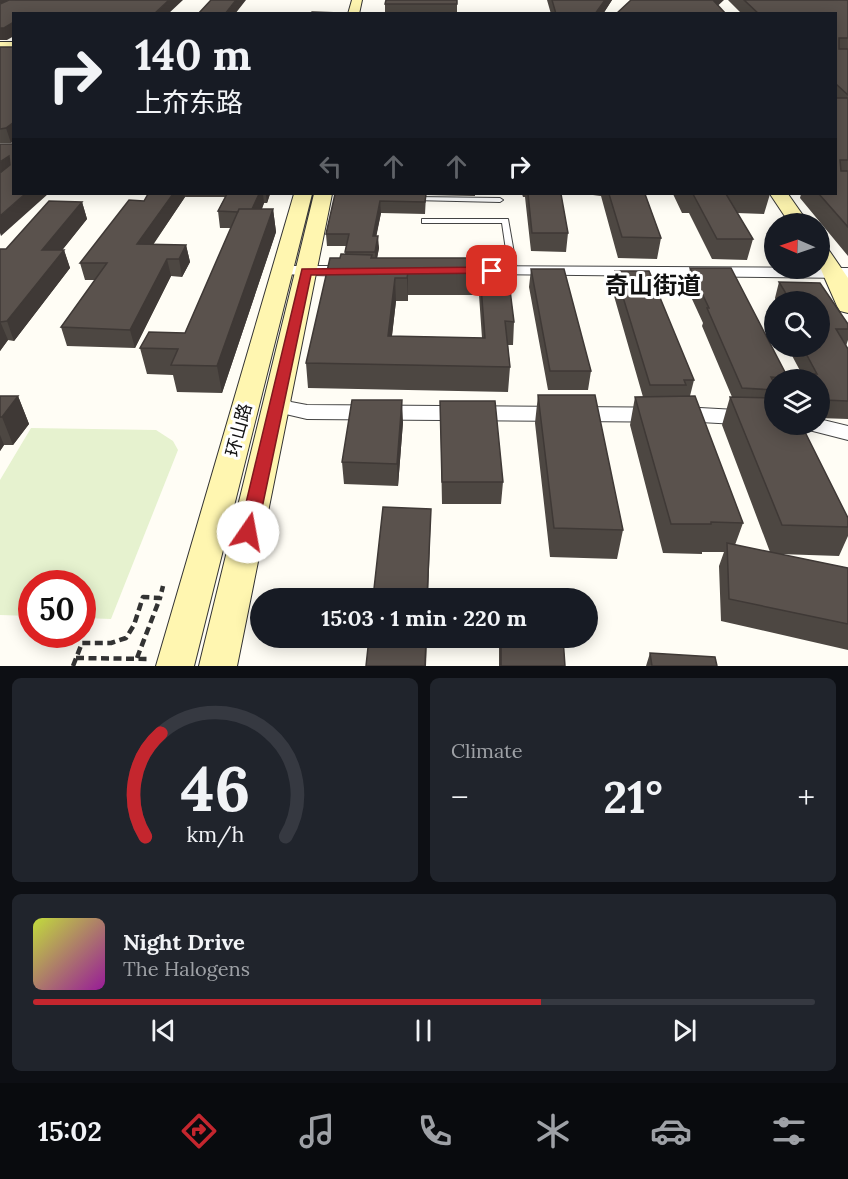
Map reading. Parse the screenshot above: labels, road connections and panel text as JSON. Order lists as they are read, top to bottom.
{
  "streets": {
    "main road": ["环山路"]
  },
  "districts": ["奇山街道"],
  "north": "left",
  "page": {
    "turn": ["140 m", "上夼东路"],
    "limit": "50",
    "trip": "15:03 · 1 min · 220 m",
    "tile": "Climate",
    "heat": ["−", "21°", "+"],
    "song": ["Night Drive", "The Halogens"],
    "tabs": "15:02",
    "gauge": ["46", "km/h"]
  }
}
